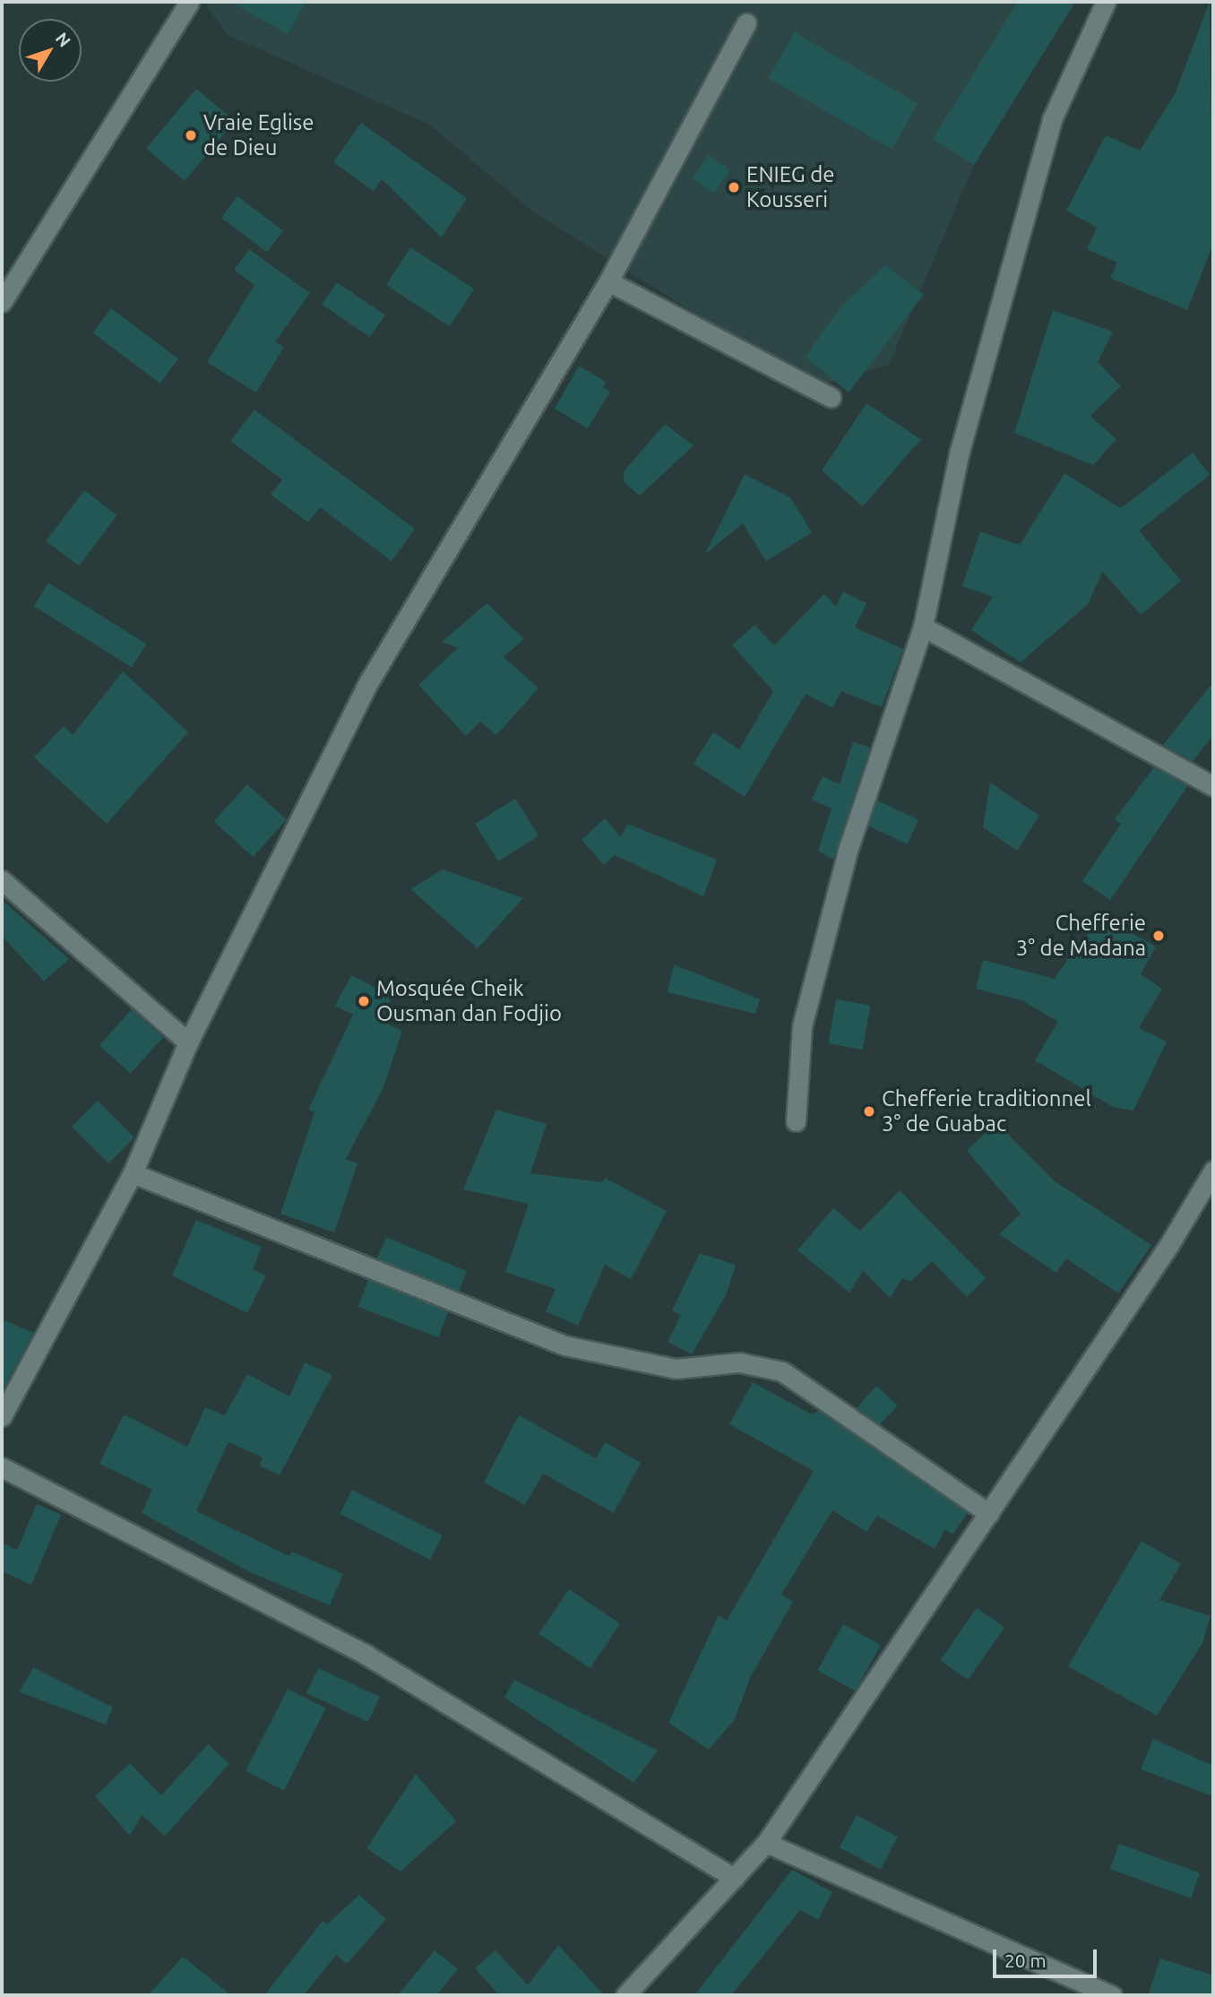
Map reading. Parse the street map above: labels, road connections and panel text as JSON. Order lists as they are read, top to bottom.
{
  "places": [
    "Vraie Eglise de Dieu",
    "ENIEG de Kousseri",
    "Chefferie 3° de Madana",
    "Mosquée Cheik Ousman dan Fodjio",
    "Chefferie traditionnel 3° de Guabac"
  ],
  "scale_bar": "20 m",
  "north": "top right"
}
